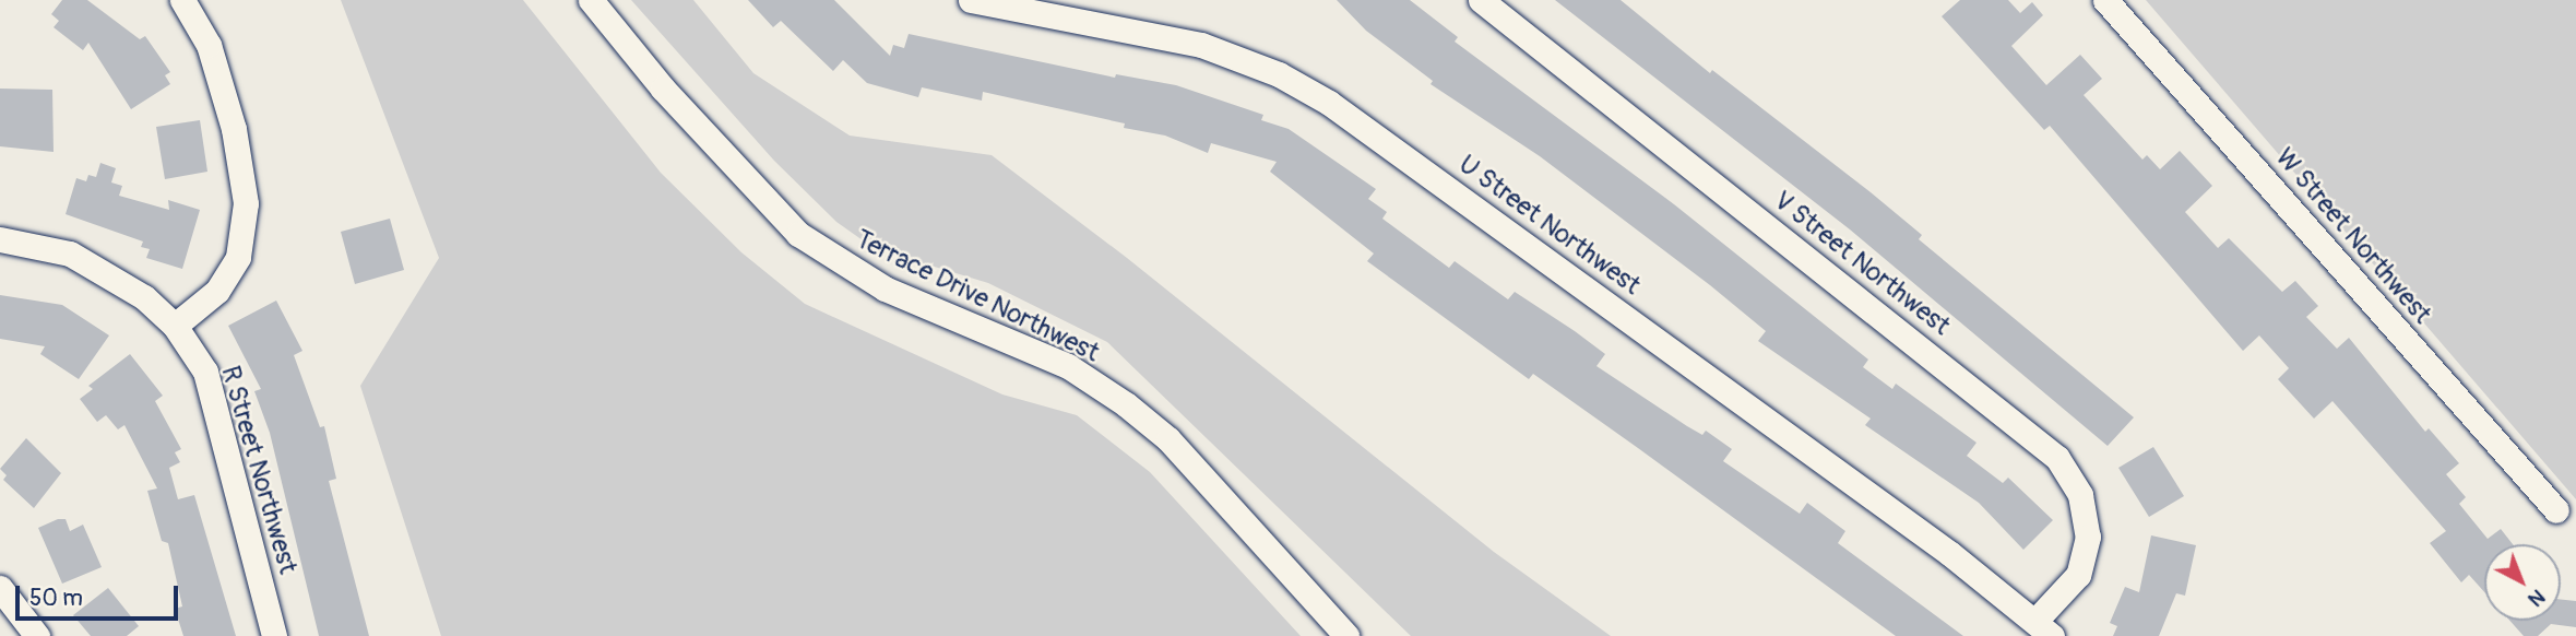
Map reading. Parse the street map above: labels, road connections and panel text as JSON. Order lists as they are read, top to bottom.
{
  "streets": {
    "street": [
      "U Street Northwest",
      "W Street Northwest",
      "V Street Northwest",
      "Terrace Drive Northwest",
      "R Street Northwest"
    ]
  },
  "crossings": [
    ["U Street Northwest", "V Street Northwest"]
  ],
  "scale_bar": "50 m",
  "north": "bottom right"
}
